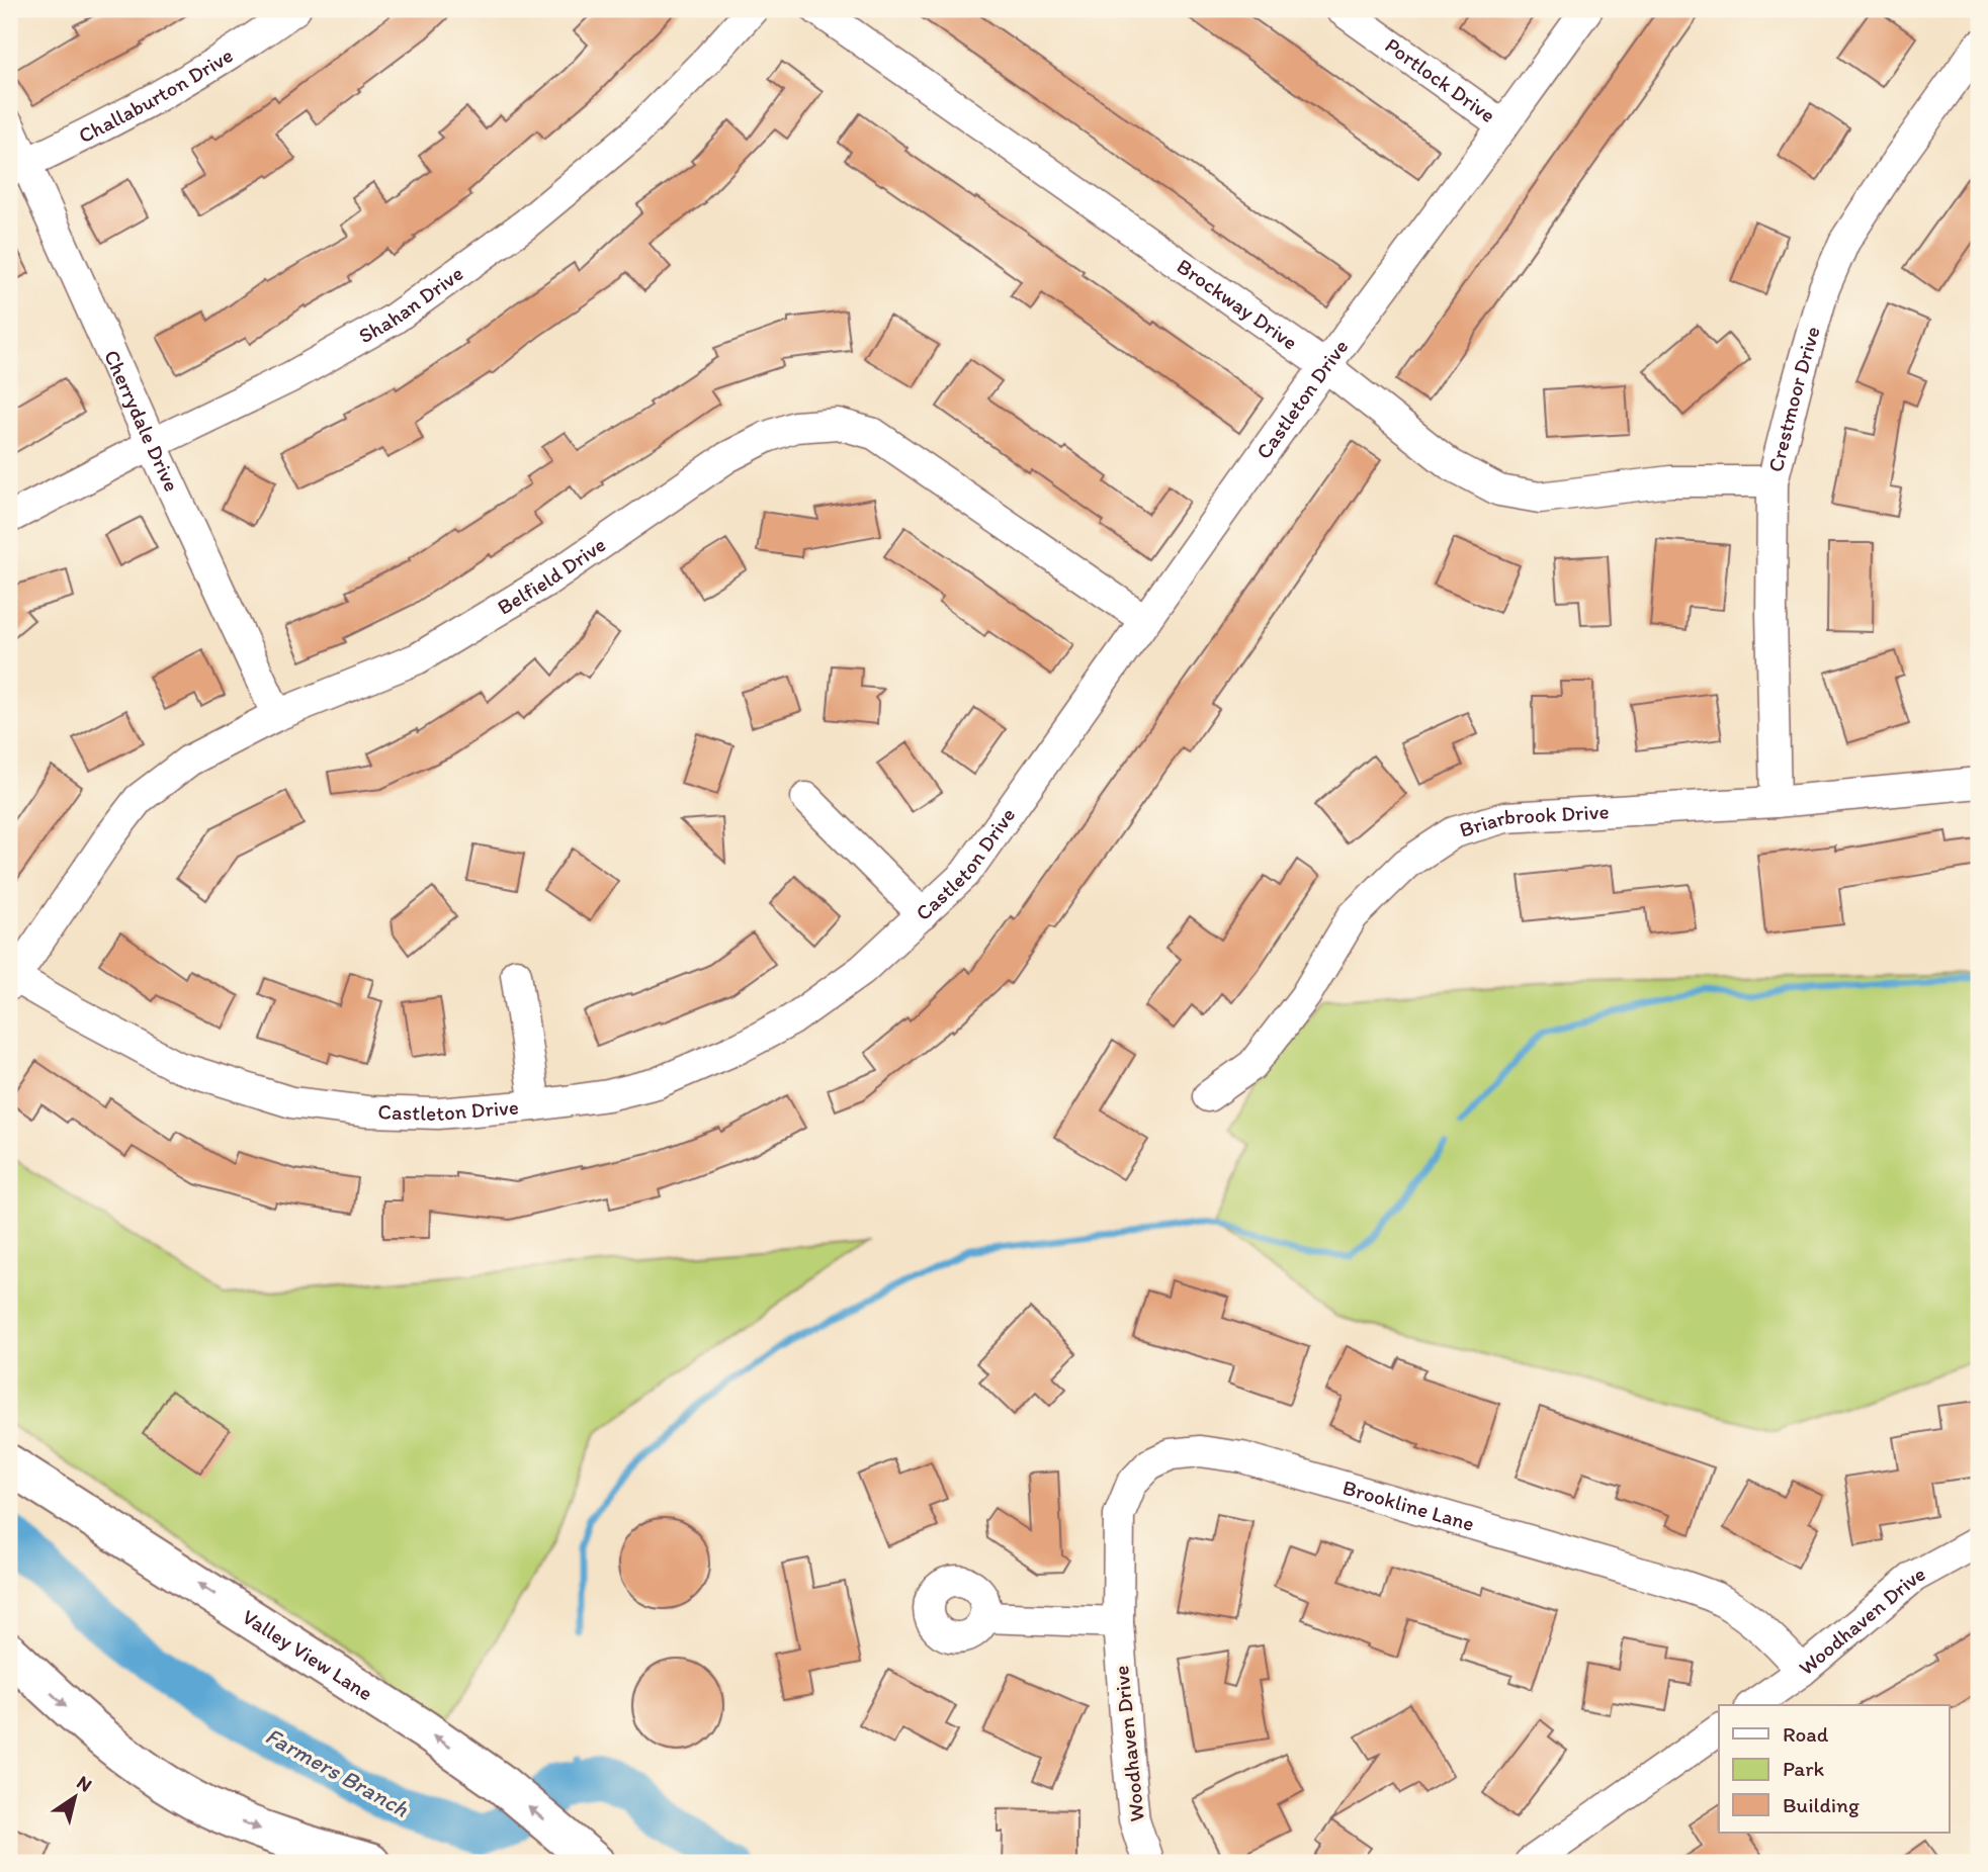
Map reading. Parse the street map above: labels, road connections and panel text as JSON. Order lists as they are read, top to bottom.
{
  "streets": {
    "main road": ["Valley View Lane"],
    "street": [
      "Portlock Drive",
      "Challaburton Drive",
      "Shahan Drive",
      "Brockway Drive",
      "Castleton Drive",
      "Crestmoor Drive",
      "Cherrydale Drive",
      "Belfield Drive",
      "Briarbrook Drive",
      "Brookline Lane",
      "Woodhaven Drive"
    ]
  },
  "crossings": [
    ["Portlock Drive", "Castleton Drive"],
    ["Challaburton Drive", "Cherrydale Drive"],
    ["Shahan Drive", "Cherrydale Drive"],
    ["Brockway Drive", "Castleton Drive"],
    ["Brockway Drive", "Crestmoor Drive"],
    ["Castleton Drive", "Belfield Drive"],
    ["Crestmoor Drive", "Briarbrook Drive"],
    ["Cherrydale Drive", "Belfield Drive"],
    ["Brookline Lane", "Woodhaven Drive"]
  ],
  "water": ["Farmers Branch"],
  "legend": ["Road", "Park", "Building"],
  "north": "top right"
}
